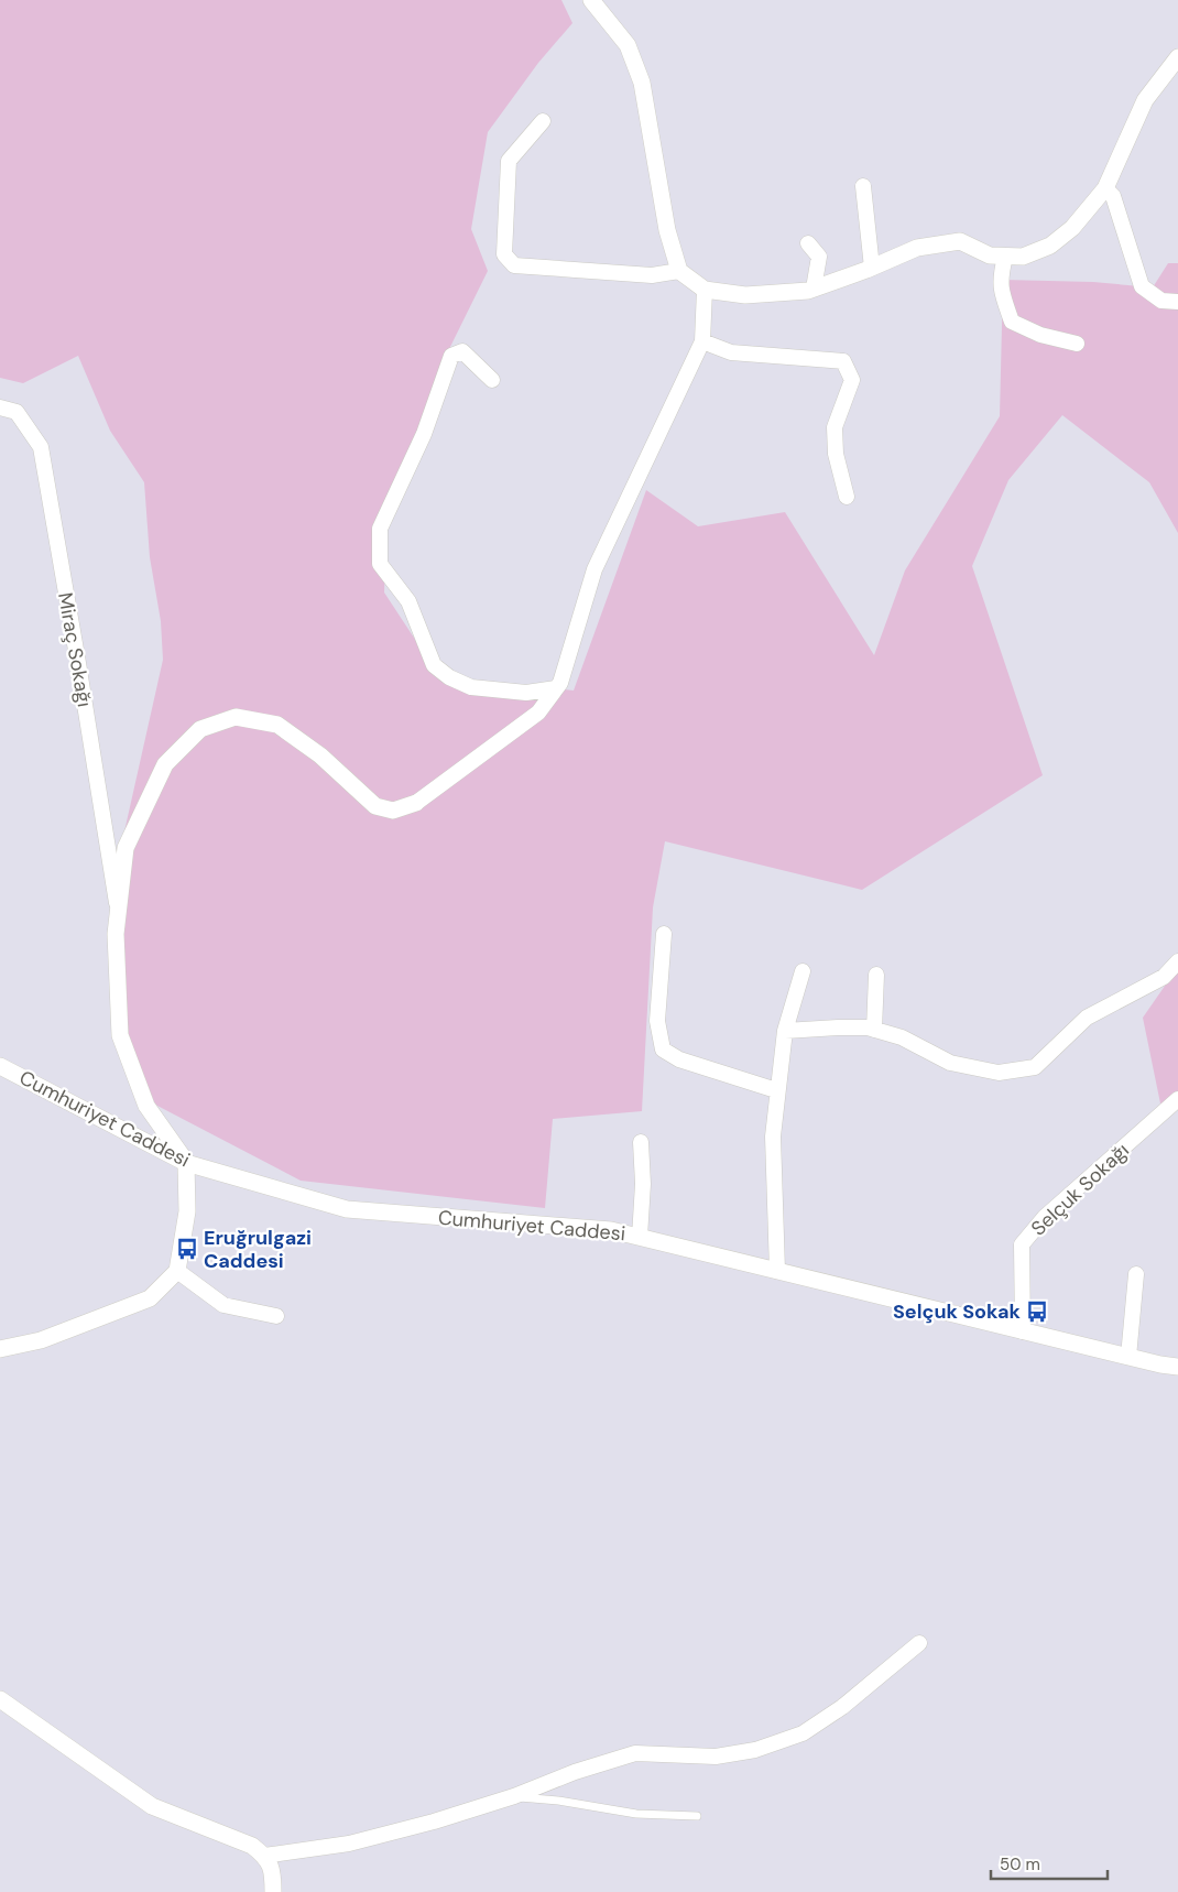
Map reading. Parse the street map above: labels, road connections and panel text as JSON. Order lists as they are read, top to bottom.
{
  "streets": {
    "street": ["Miraç Sokağı", "Cumhuriyet Caddesi", "Selçuk Sokağı"]
  },
  "crossings": [
    ["Cumhuriyet Caddesi", "Selçuk Sokağı"]
  ],
  "places": {
    "bus stop": ["Eruğrulgazi Caddesi", "Selçuk Sokak"]
  },
  "scale_bar": "50 m"
}
